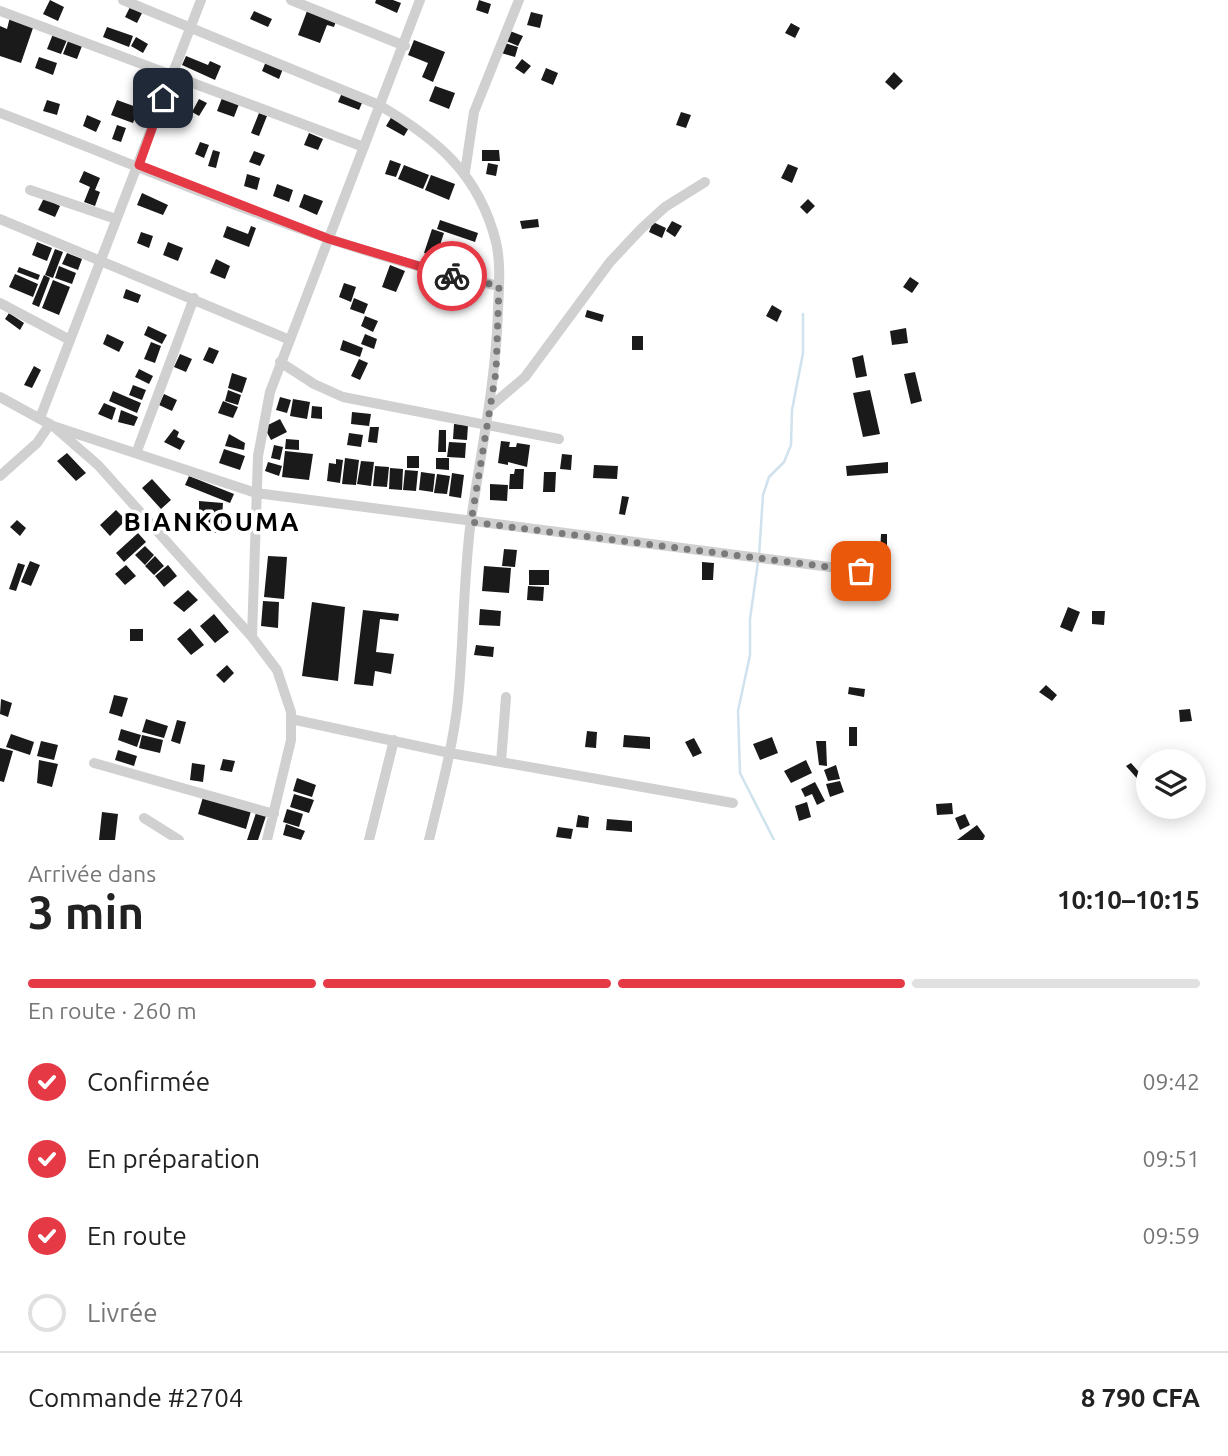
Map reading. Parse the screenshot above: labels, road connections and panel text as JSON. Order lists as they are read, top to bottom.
{
  "districts": ["BIANKOUMA"],
  "page": {
    "heading": ["3 min", "Arrivée dans", "10:10–10:15"],
    "panel": ["Commande #2704", "8 790 CFA"],
    "bar": "En route · 260 m",
    "list": [
      ["Confirmée", "09:42"],
      ["En préparation", "09:51"],
      ["En route", "09:59"],
      "Livrée"
    ]
  }
}
